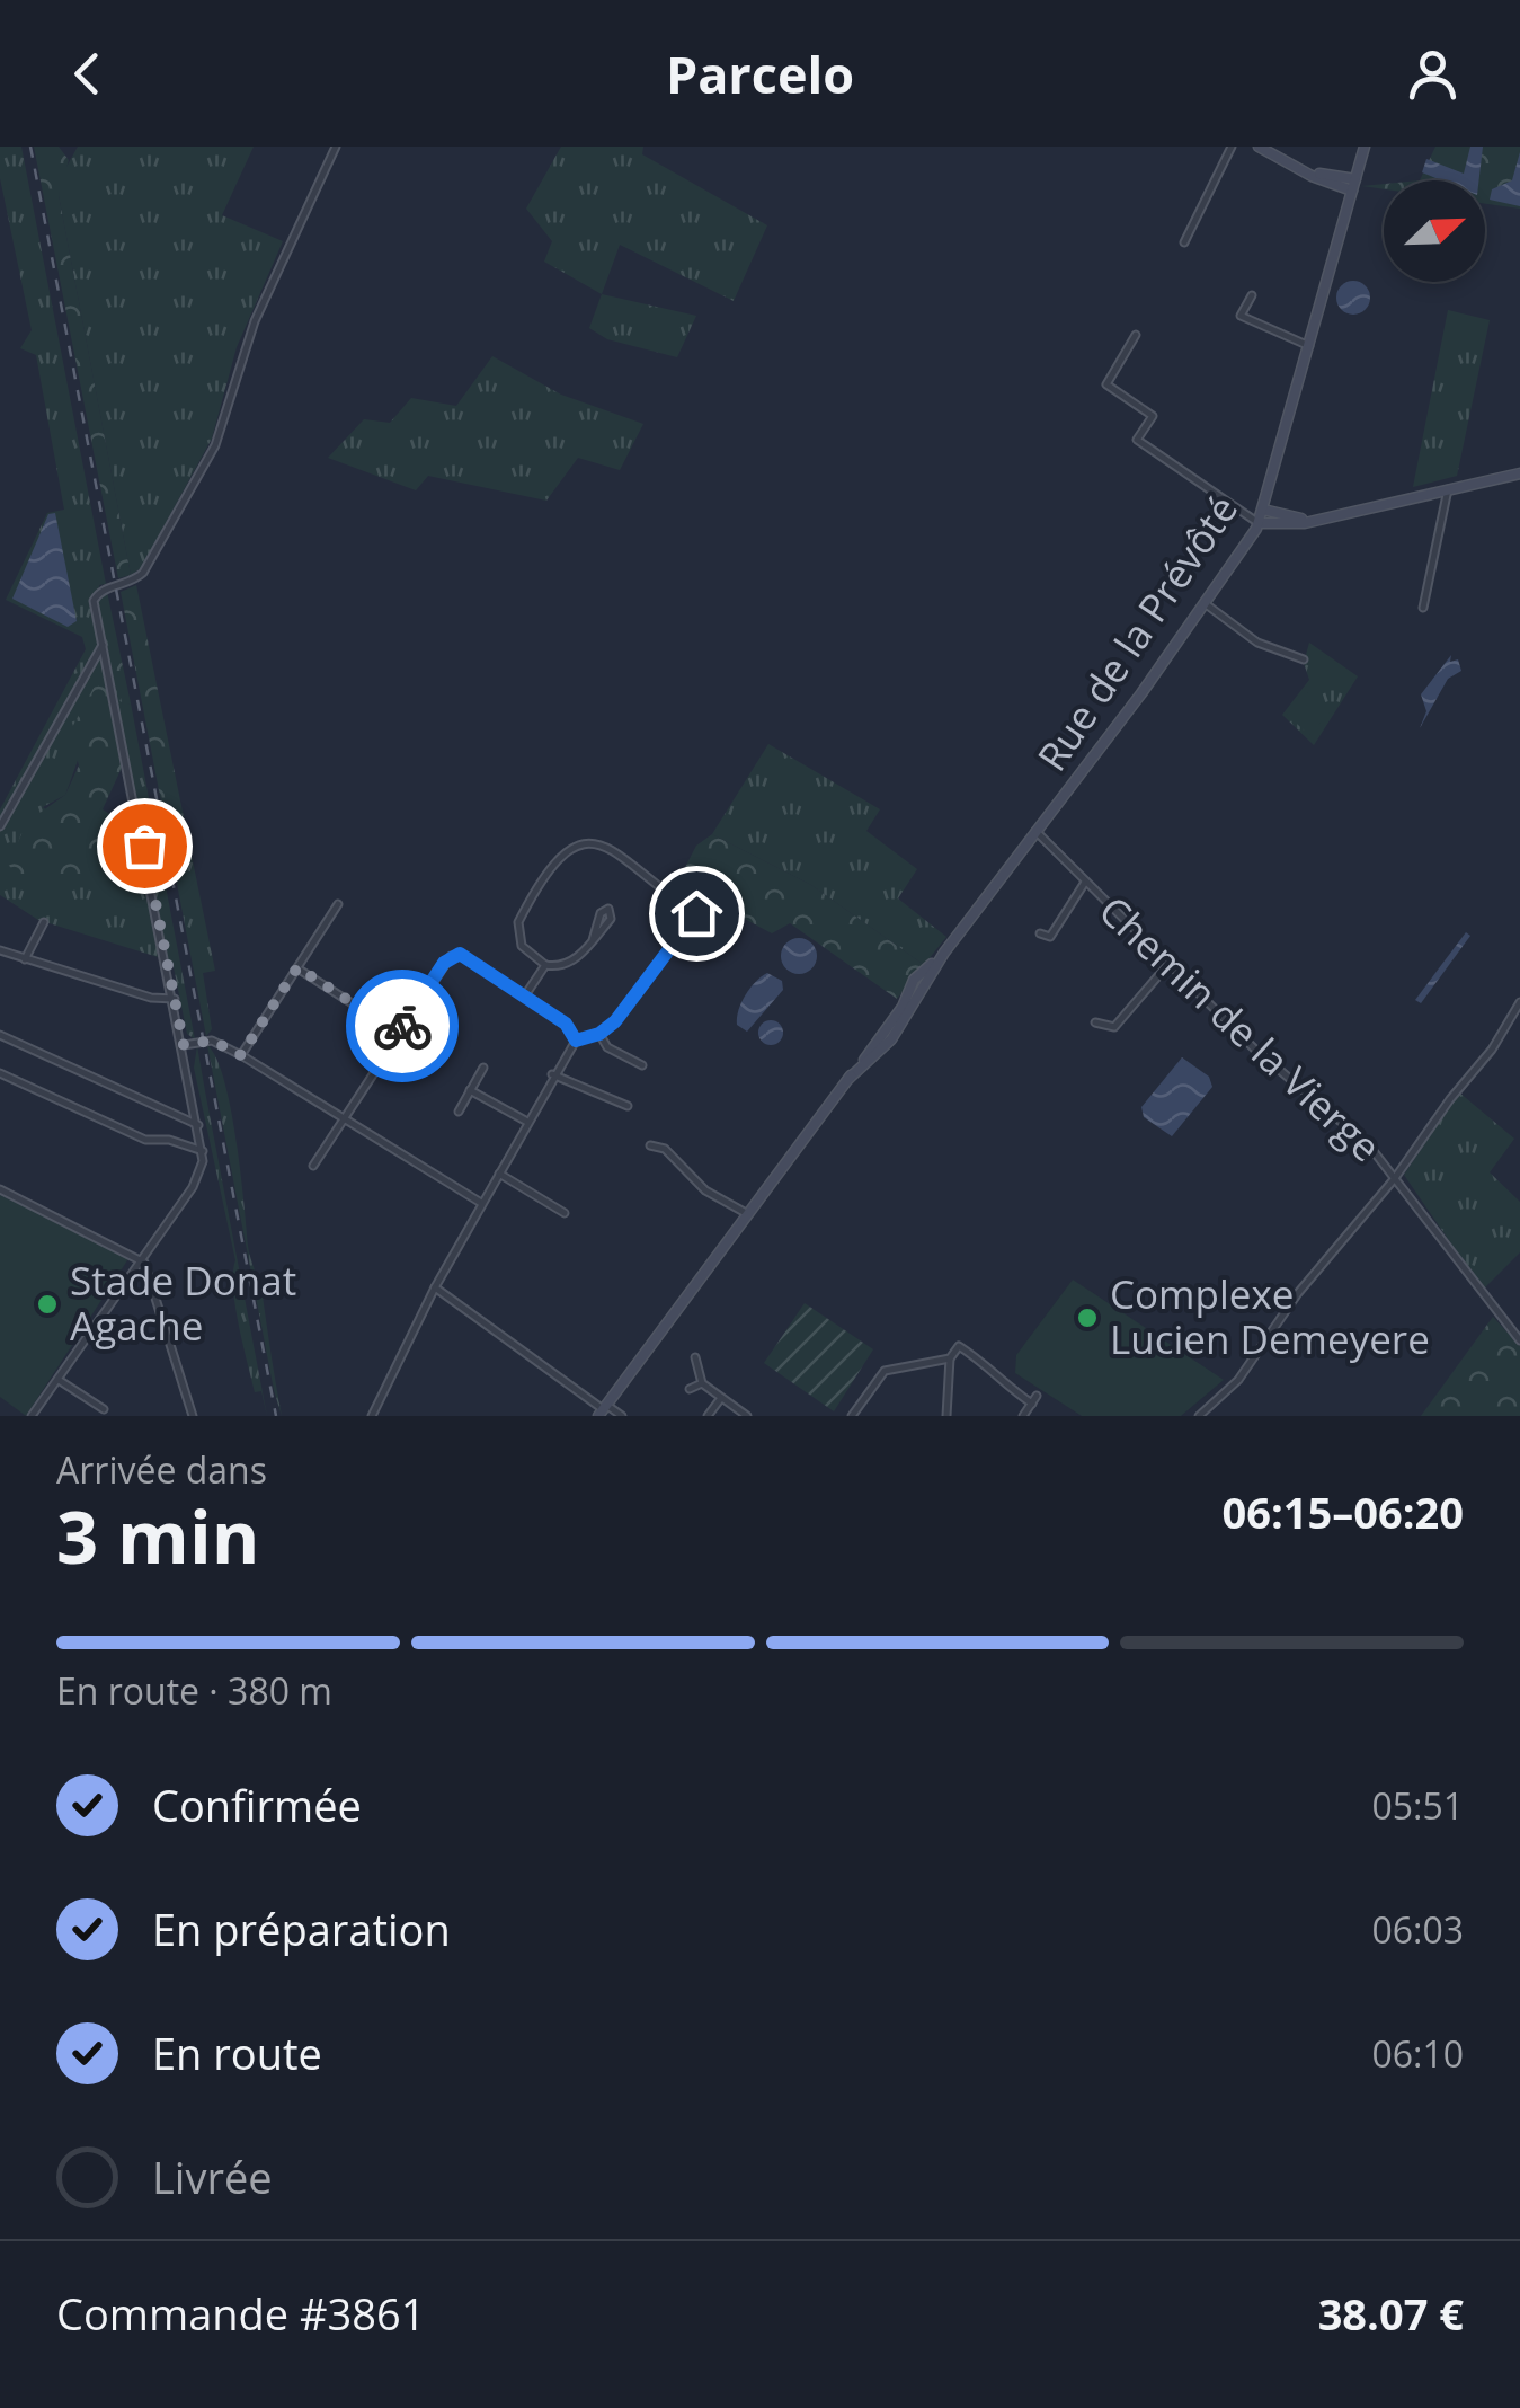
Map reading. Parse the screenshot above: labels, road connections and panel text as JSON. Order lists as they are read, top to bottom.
{
  "streets": {
    "street": ["Rue de la Prévôté", "Chemin de la Vierge"]
  },
  "crossings": [
    ["Rue de la Prévôté", "Chemin de la Vierge"]
  ],
  "places": ["Stade Donat Agache", "Complexe Lucien Demeyere"],
  "north": "top right",
  "page": {
    "header": "Parcelo",
    "heading": ["3 min", "Arrivée dans", "06:15–06:20"],
    "panel": ["Commande #3861", "38.07 €"],
    "bar": "En route · 380 m",
    "list": [
      ["Confirmée", "05:51"],
      ["En préparation", "06:03"],
      ["En route", "06:10"],
      "Livrée"
    ]
  }
}
